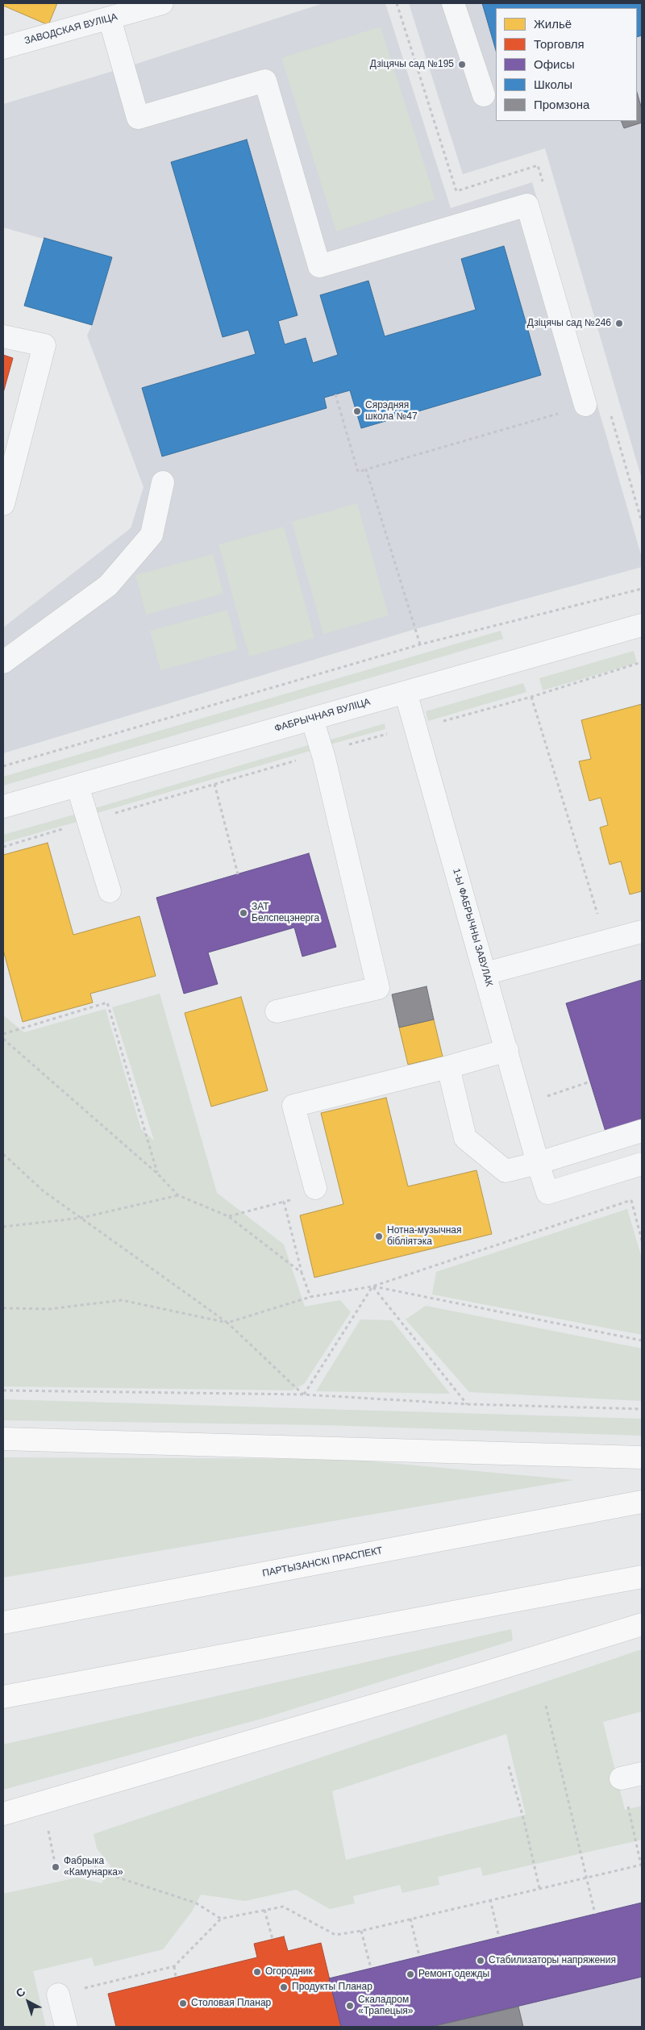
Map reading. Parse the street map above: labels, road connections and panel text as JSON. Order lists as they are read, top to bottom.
{
  "streets": {
    "main road": ["ПАРТЫЗАНСКІ ПРАСПЕКТ"],
    "street": ["ЗАВОДСКАЯ ВУЛІЦА", "ФАБРЫЧНАЯ ВУЛІЦА", "1-Ы ФАБРЫЧНЫ ЗАВУЛАК"]
  },
  "crossings": [
    ["ФАБРЫЧНАЯ ВУЛІЦА", "1-Ы ФАБРЫЧНЫ ЗАВУЛАК"]
  ],
  "places": [
    "Дзіцячы сад №195",
    "Дзіцячы сад №246",
    "Сярэдняя школа №47",
    "ЗАТ Белспецэнерга",
    "Нотна-музычная бібліятэка",
    "Фабрыка «Камунарка»",
    "Стабилизаторы напряжения",
    "Огородник",
    "Ремонт одежды",
    "Продукты Планар",
    "Столовая Планар",
    "Скаладром «Трапецыя»"
  ],
  "legend": [
    "Жильё",
    "Торговля",
    "Офисы",
    "Школы",
    "Промзона"
  ],
  "north": "top left"
}
